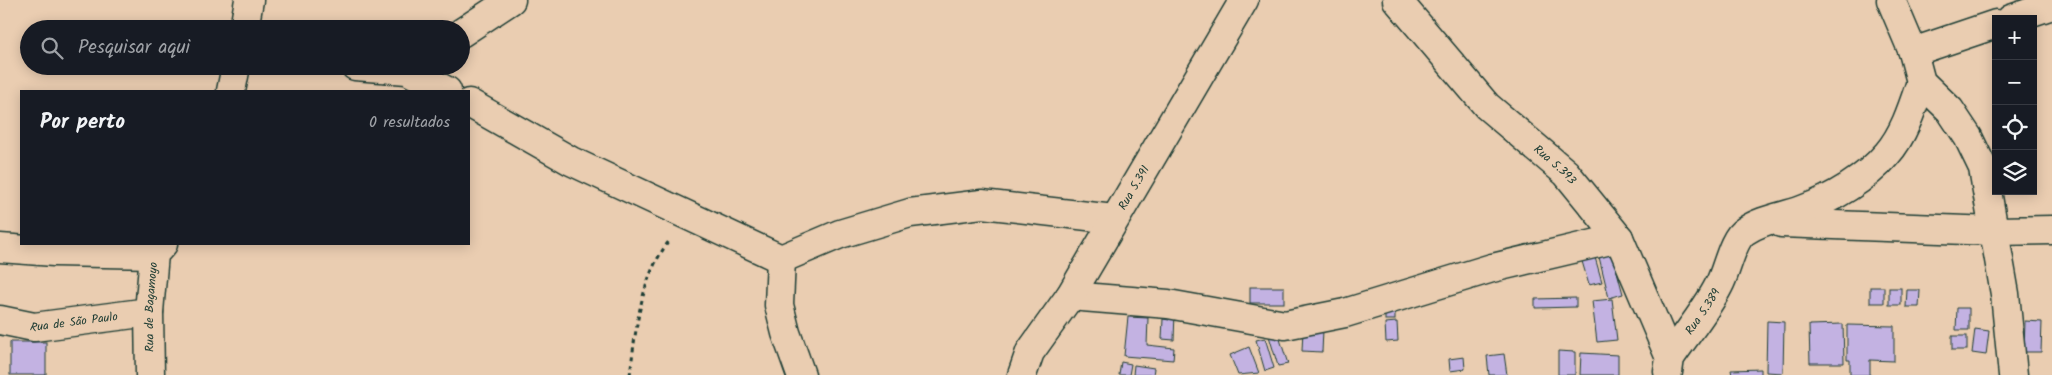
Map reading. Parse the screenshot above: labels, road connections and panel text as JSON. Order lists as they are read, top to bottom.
{
  "streets": {
    "street": [
      "Rua 5.393",
      "Rua 5.391",
      "Rua de Bagamoyo",
      "Rua 5.389",
      "Rua de São Paulo"
    ]
  },
  "crossings": [
    ["Rua 5.393", "Rua 5.389"],
    ["Rua de Bagamoyo", "Rua de São Paulo"]
  ],
  "page": {
    "map_buttons": ["+", "−"],
    "search": "Pesquisar aqui",
    "heading": ["Por perto", "0 resultados"]
  }
}
